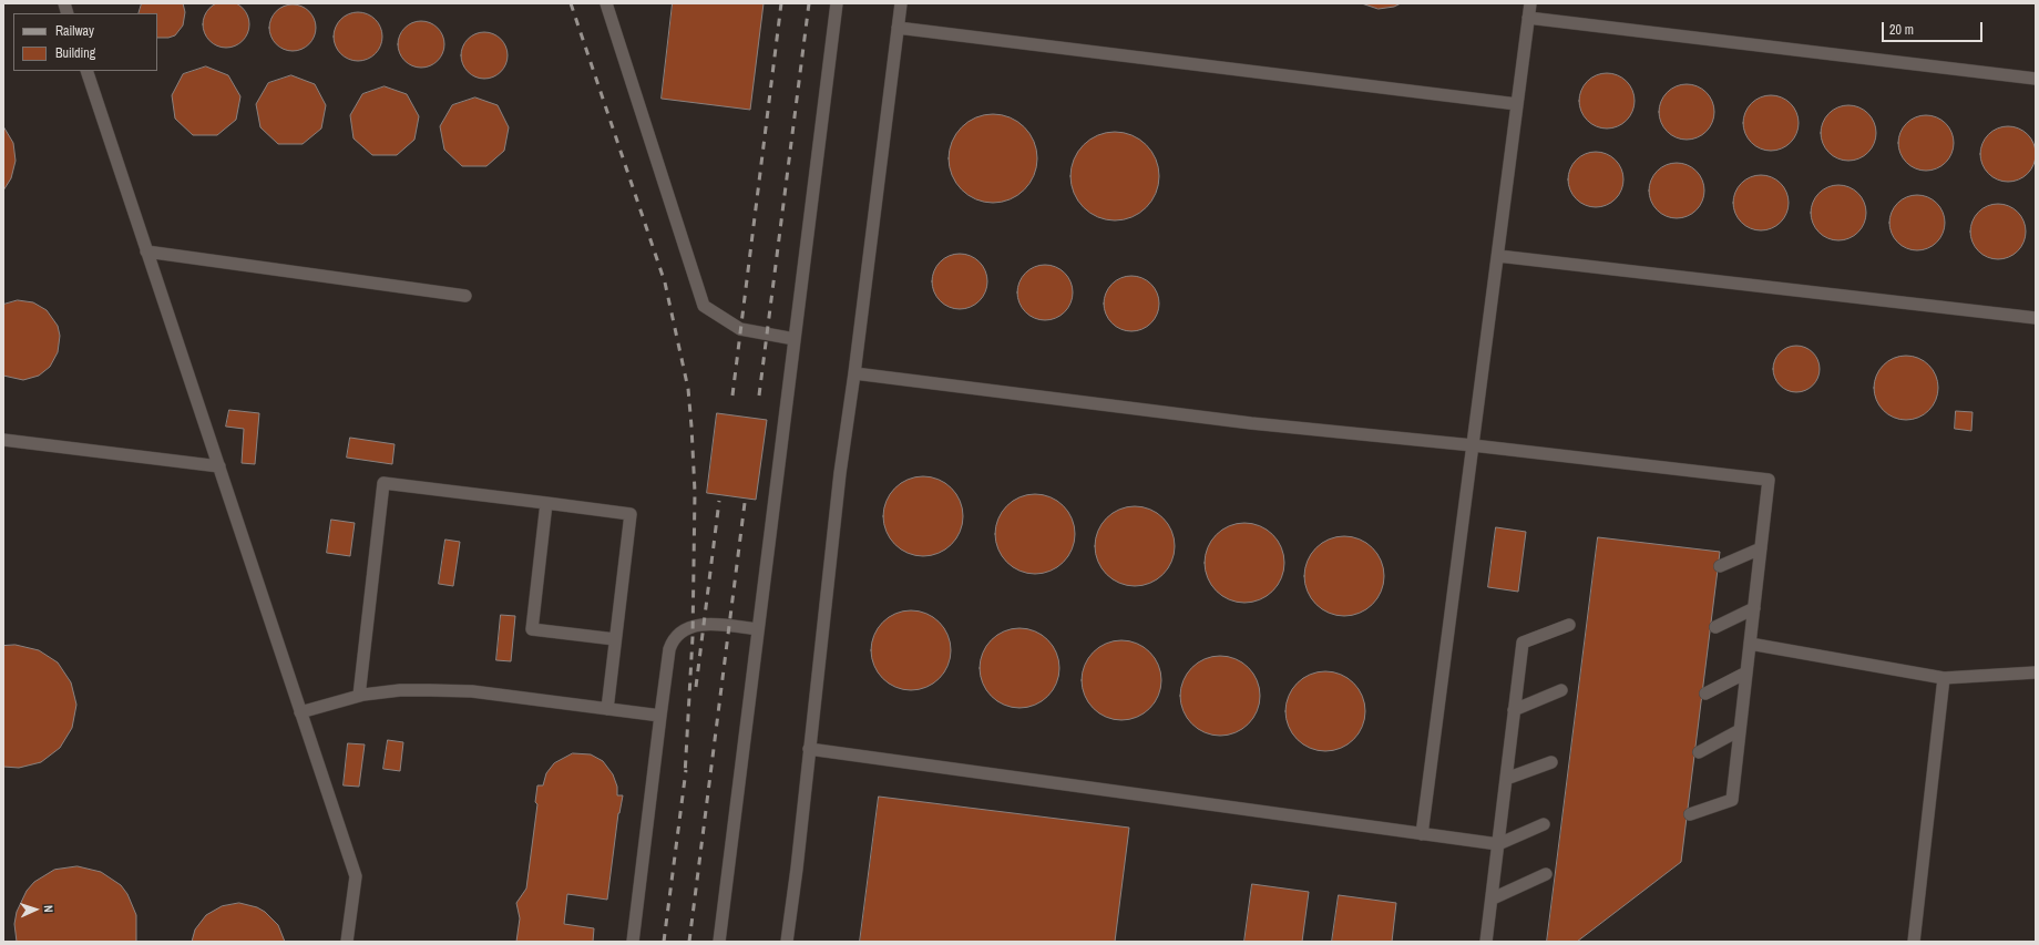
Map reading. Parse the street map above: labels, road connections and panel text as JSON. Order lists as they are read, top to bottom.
{
  "legend": ["Railway", "Building"],
  "scale_bar": "20 m",
  "north": "right"
}
